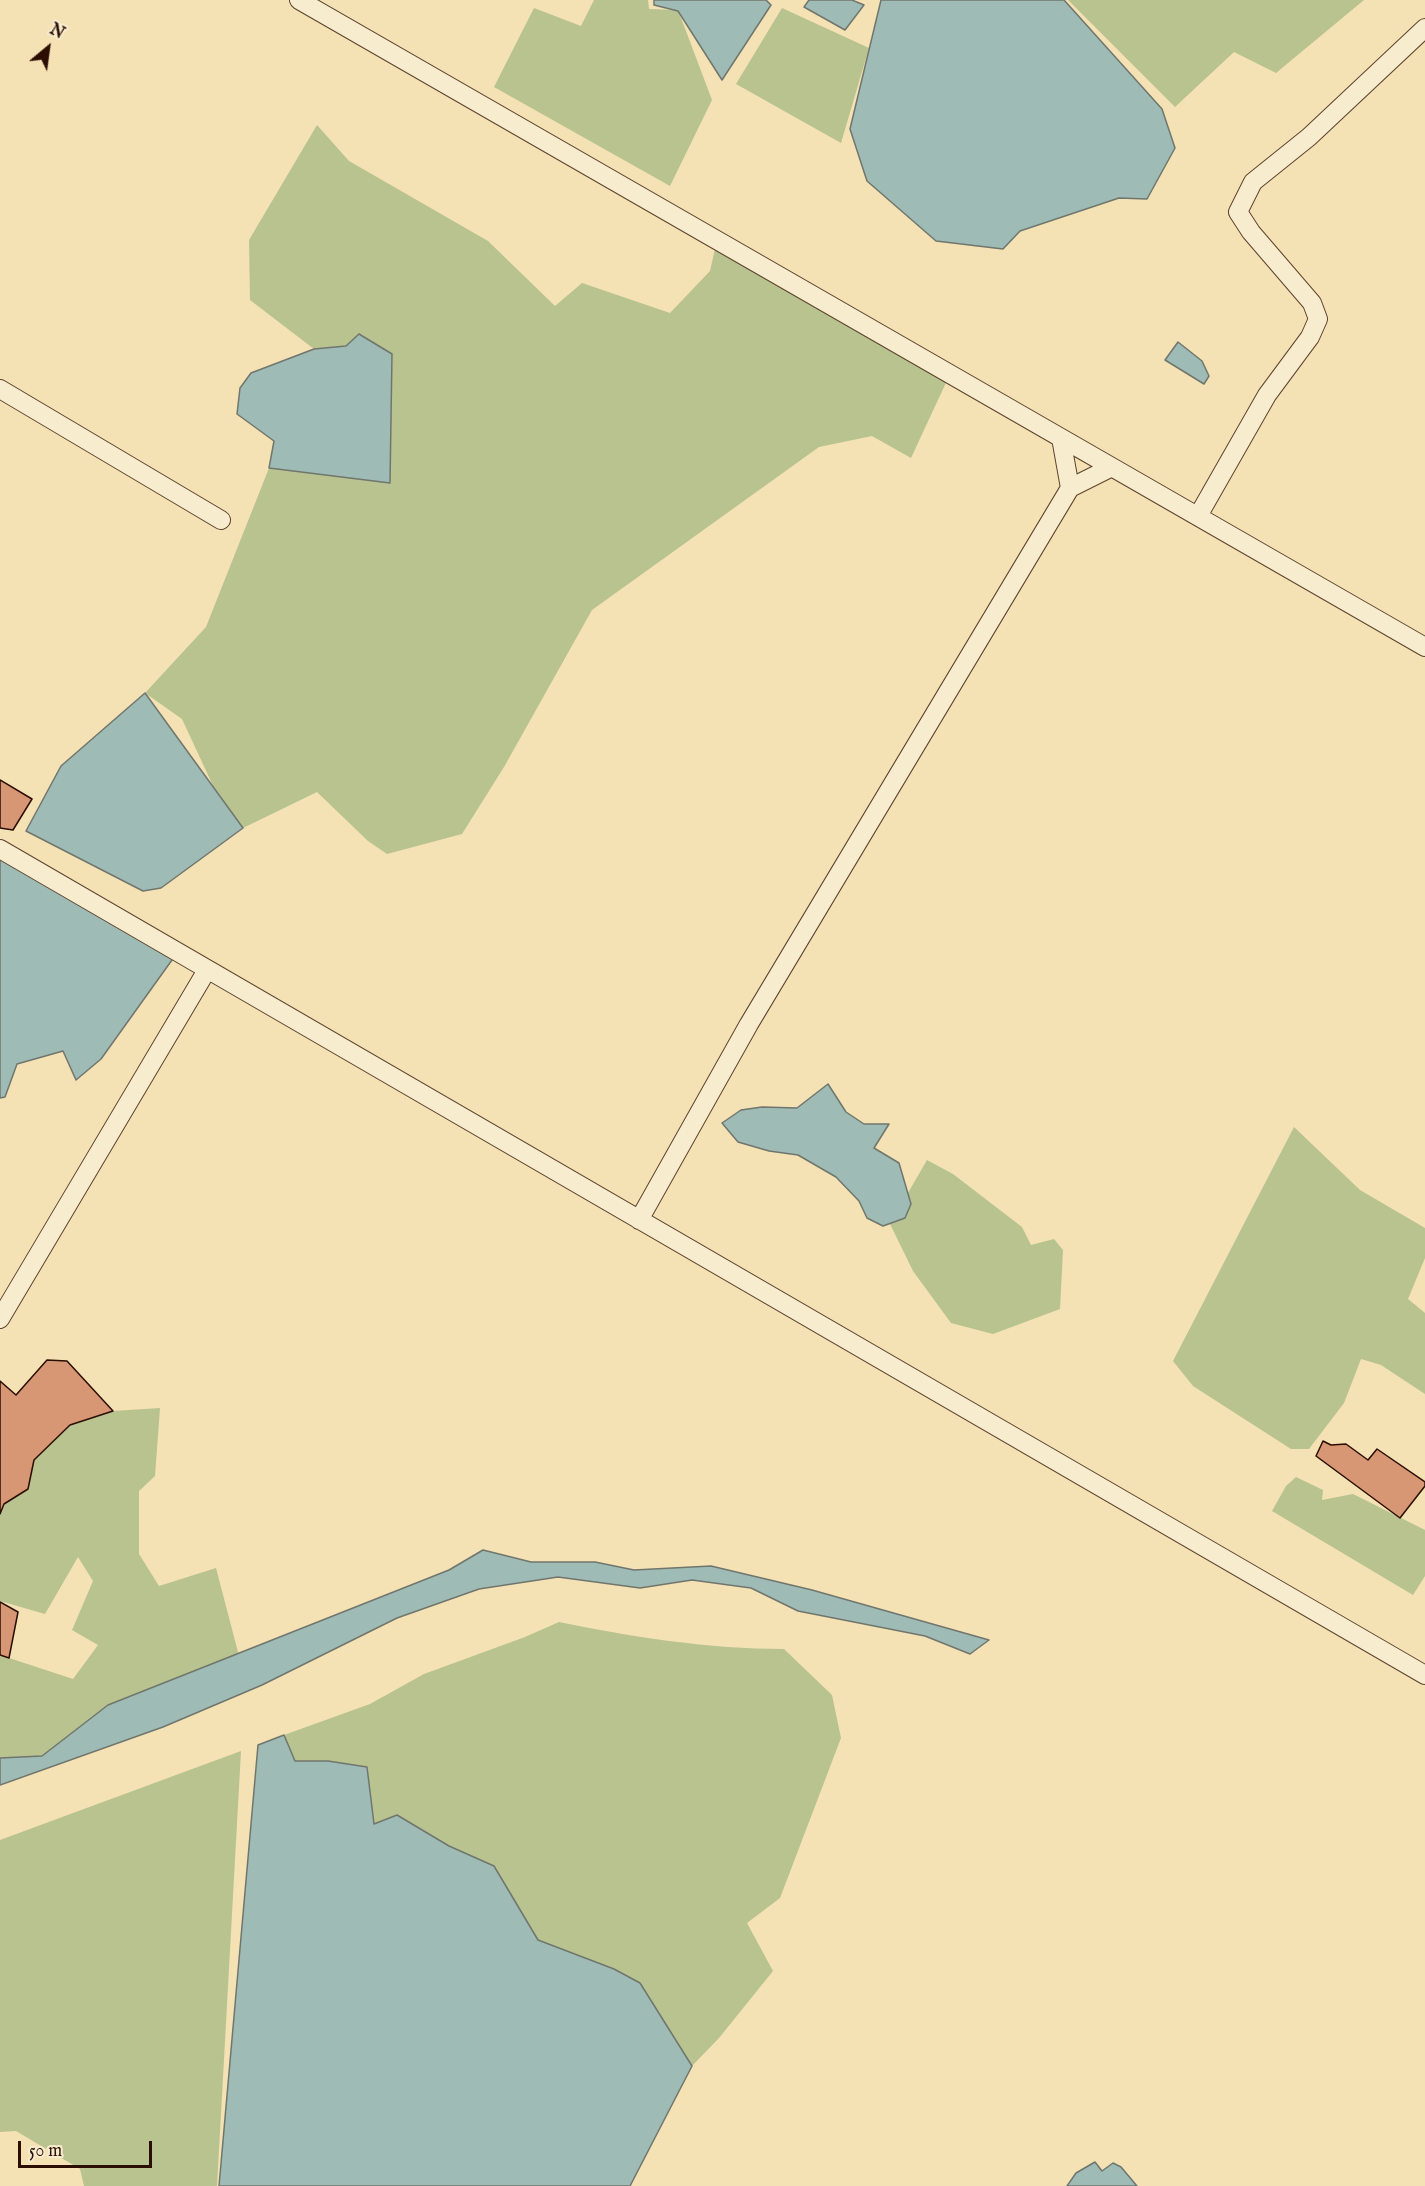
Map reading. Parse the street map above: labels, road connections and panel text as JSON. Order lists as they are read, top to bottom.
{
  "scale_bar": "50 m",
  "north": "top right"
}
